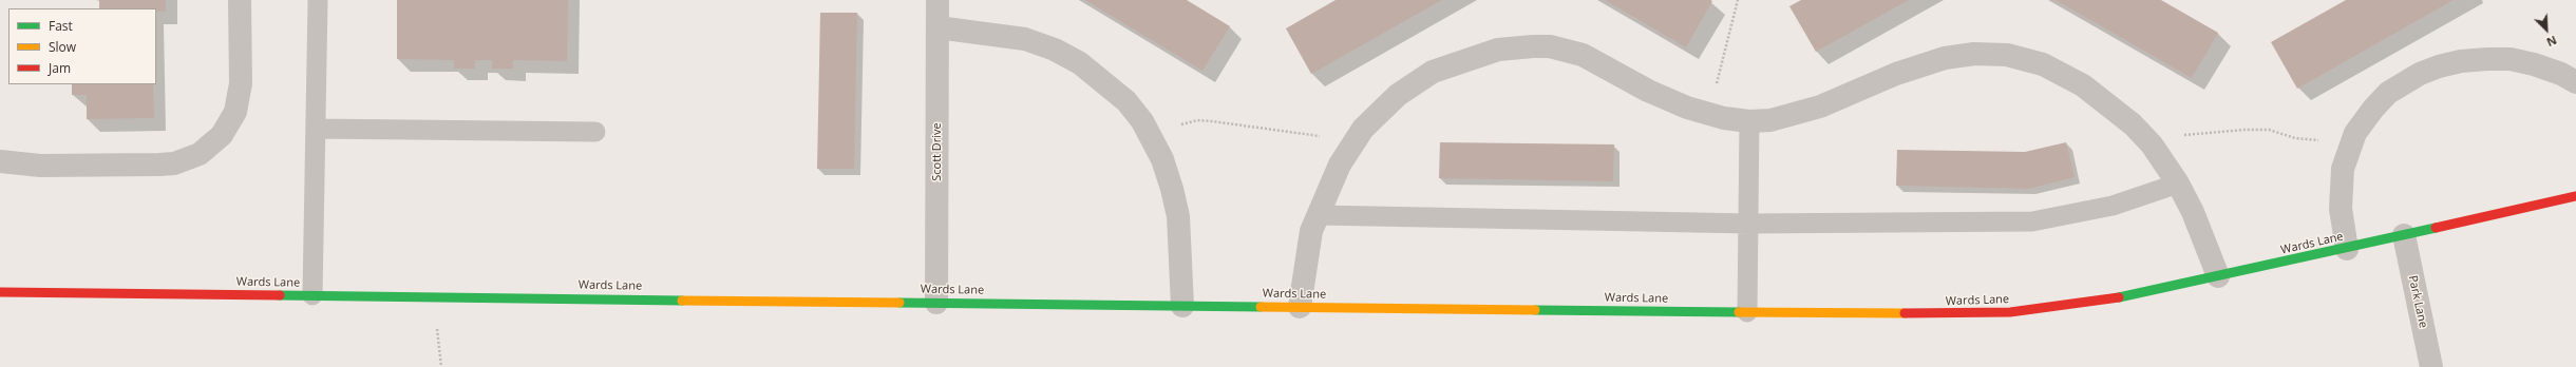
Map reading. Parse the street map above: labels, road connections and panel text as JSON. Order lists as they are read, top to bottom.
{
  "streets": {
    "street": ["Scott Drive", "Wards Lane", "Park Lane"]
  },
  "crossings": [
    ["Scott Drive", "Wards Lane"],
    ["Wards Lane", "Park Lane"]
  ],
  "legend": ["Fast", "Slow", "Jam"],
  "north": "bottom right"
}
